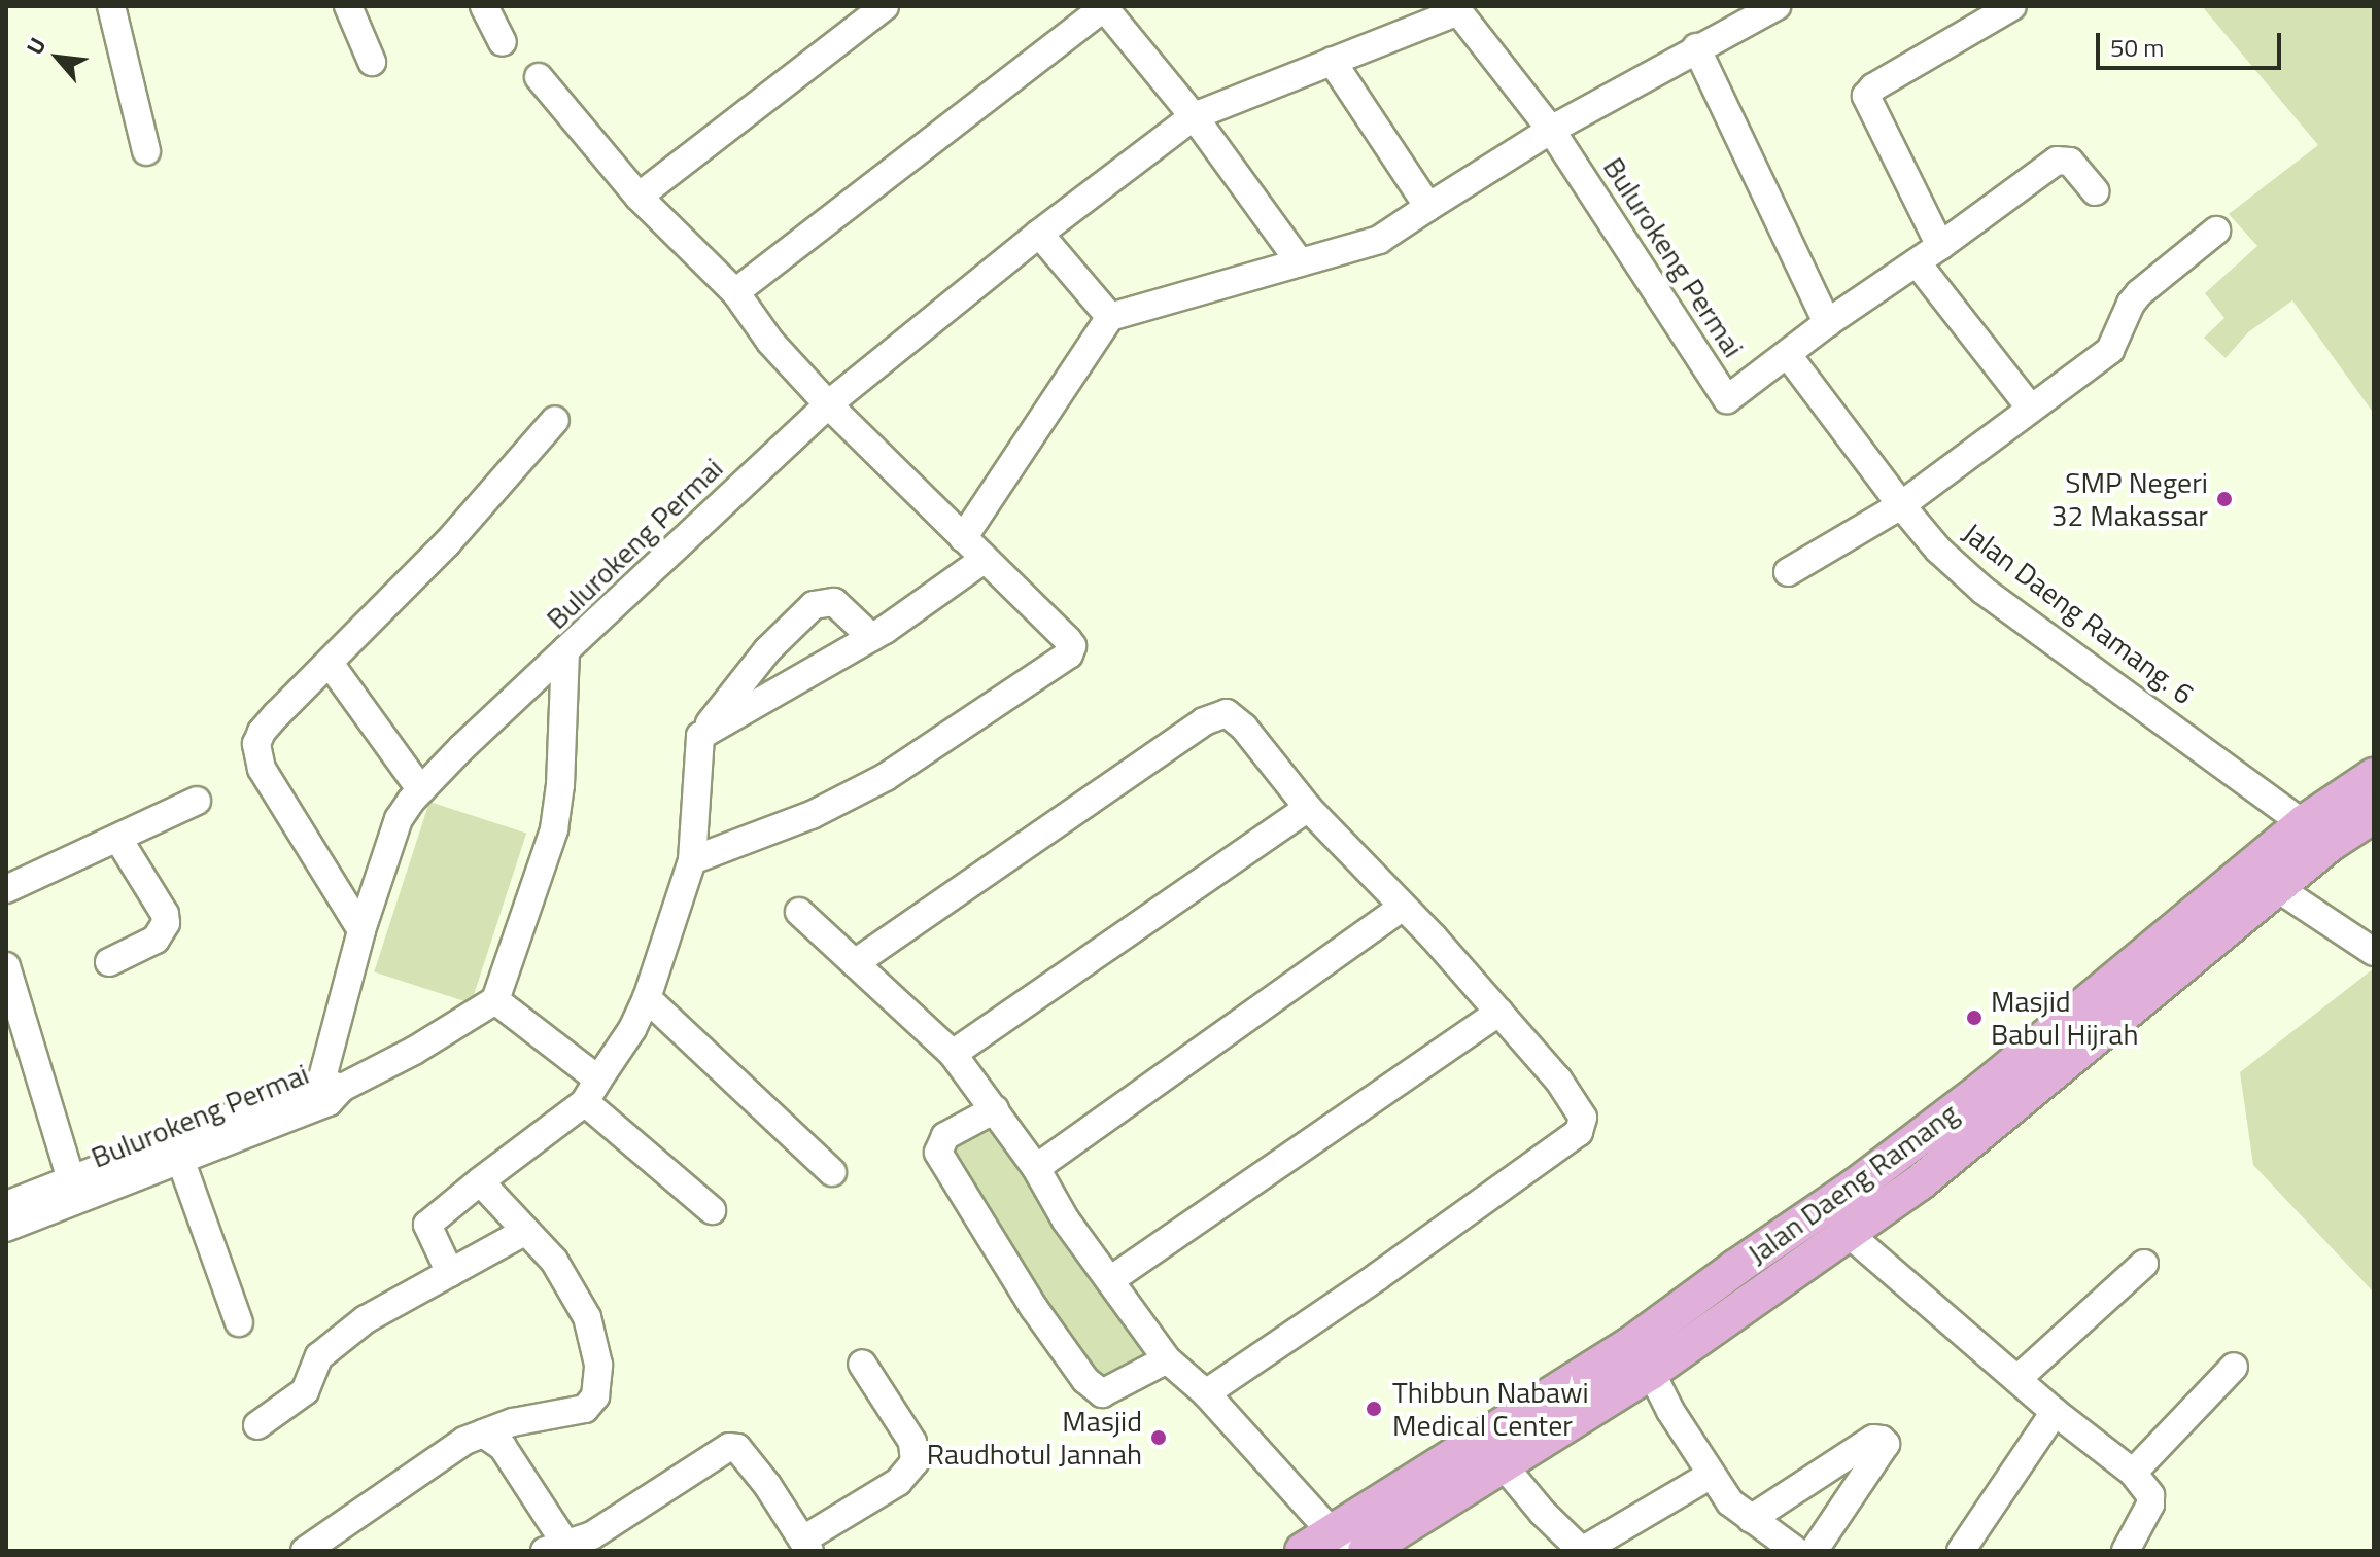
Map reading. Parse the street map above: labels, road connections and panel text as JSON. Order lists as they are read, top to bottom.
{
  "streets": {
    "main road": ["Jalan Daeng Ramang"],
    "street": ["Bulurokeng Permai", "Jalan Daeng Ramang. 6"]
  },
  "crossings": [
    ["Bulurokeng Permai", "Jalan Daeng Ramang. 6"],
    ["Jalan Daeng Ramang. 6", "Jalan Daeng Ramang"]
  ],
  "places": [
    "SMP Negeri 32 Makassar",
    "Masjid Babul Hijrah",
    "Thibbun Nabawi Medical Center",
    "Masjid Raudhotul Jannah"
  ],
  "scale_bar": "50 m",
  "north": "top left"
}
